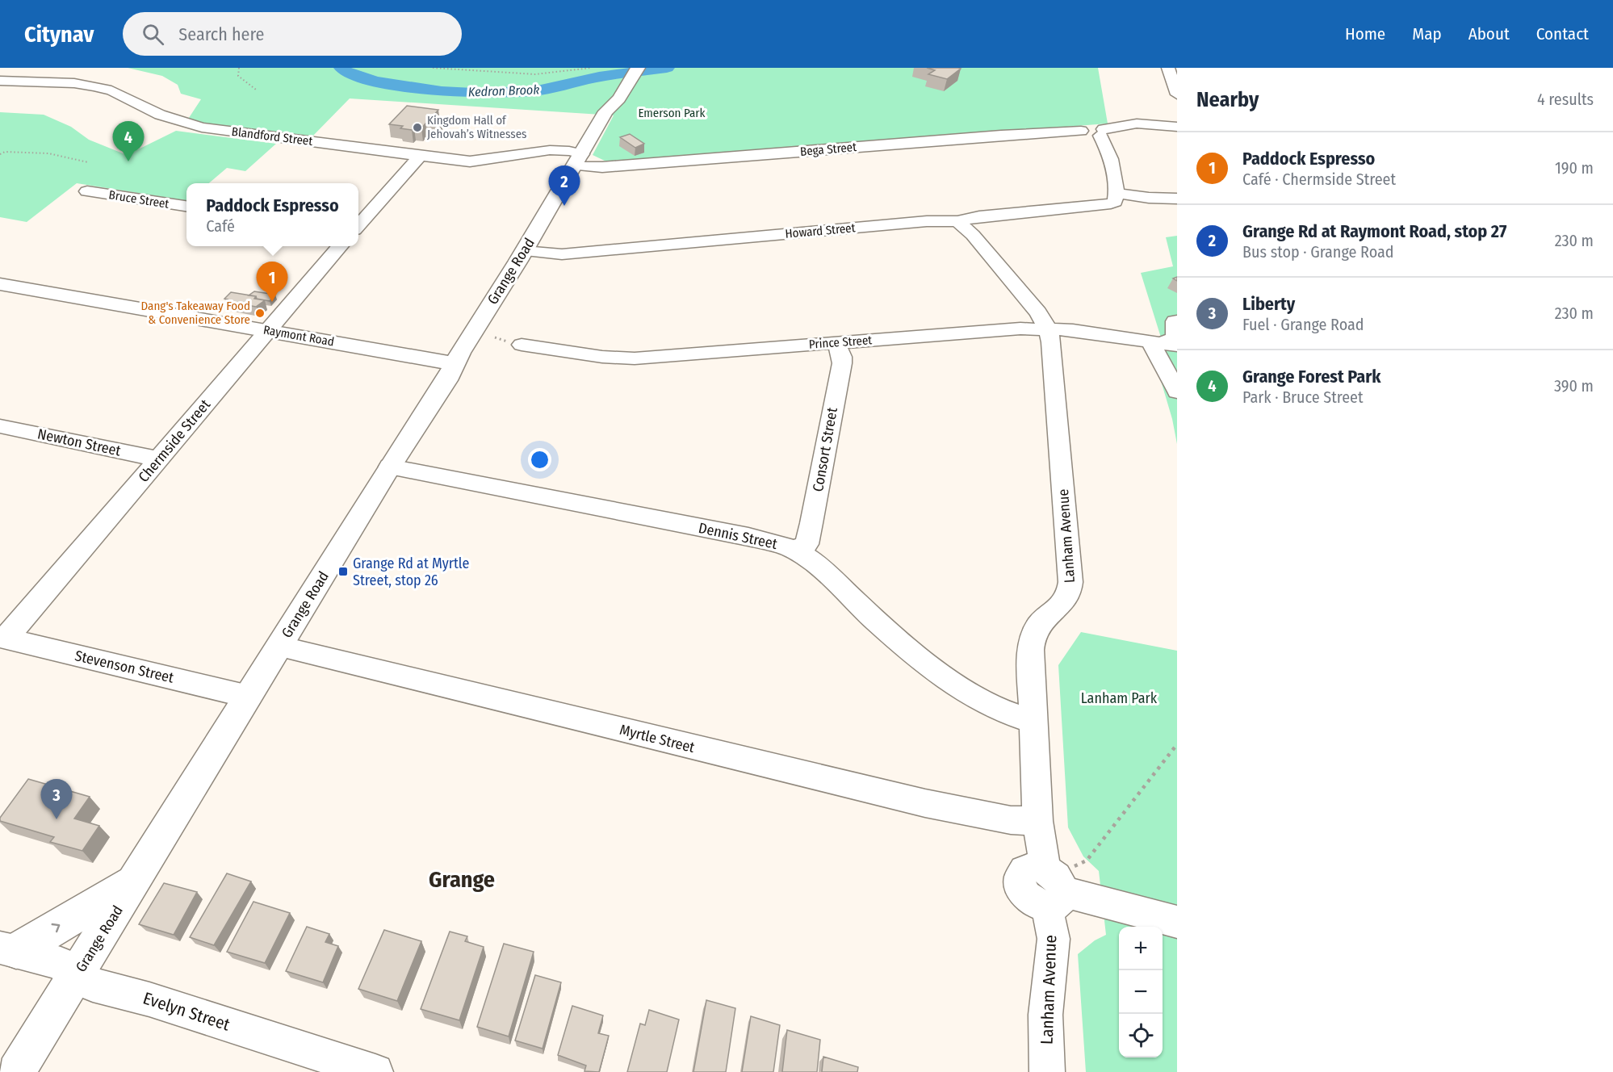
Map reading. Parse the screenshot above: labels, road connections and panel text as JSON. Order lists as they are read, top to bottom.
{
  "streets": {
    "main road": ["Grange Road", "Raymont Road"],
    "street": [
      "Blandford Street",
      "Bega Street",
      "Bruce Street",
      "Howard Street",
      "Prince Street",
      "Chermside Street",
      "Newton Street",
      "Consort Street",
      "Dennis Street",
      "Lanham Avenue",
      "Stevenson Street",
      "Myrtle Street",
      "Evelyn Street"
    ]
  },
  "crossings": [
    ["Blandford Street", "Bega Street"],
    ["Blandford Street", "Grange Road"],
    ["Bega Street", "Grange Road"],
    ["Howard Street", "Grange Road"],
    ["Howard Street", "Lanham Avenue"],
    ["Grange Road", "Raymont Road"],
    ["Grange Road", "Dennis Street"],
    ["Grange Road", "Stevenson Street"],
    ["Grange Road", "Myrtle Street"],
    ["Grange Road", "Evelyn Street"],
    ["Raymont Road", "Chermside Street"],
    ["Prince Street", "Consort Street"],
    ["Prince Street", "Lanham Avenue"],
    ["Chermside Street", "Newton Street"],
    ["Chermside Street", "Stevenson Street"],
    ["Consort Street", "Dennis Street"],
    ["Dennis Street", "Lanham Avenue"],
    ["Lanham Avenue", "Myrtle Street"]
  ],
  "districts": ["Grange"],
  "water": ["Kedron Brook"],
  "parks": ["Emerson Park", "Lanham Park"],
  "places": {
    "other": ["Kingdom Hall of Jehovah’s Witnesses", "Dang's Takeaway Food & Convenience Store"],
    "transit": ["Grange Rd at Myrtle Street, stop 26"]
  },
  "page": {
    "header": "Citynav",
    "search": "Search here",
    "nav": [
      "Home",
      "Map",
      "About",
      "Contact"
    ],
    "heading": ["Nearby", "4 results"],
    "pins": [
      "4",
      "2",
      "1",
      "3"
    ],
    "list": [
      {
        "mark": "1",
        "name": "Paddock Espresso",
        "note": "Café · Chermside Street",
        "value": "190 m"
      },
      {
        "mark": "2",
        "name": "Grange Rd at Raymont Road, stop 27",
        "note": "Bus stop · Grange Road",
        "value": "230 m"
      },
      {
        "mark": "3",
        "name": "Liberty",
        "note": "Fuel · Grange Road",
        "value": "230 m"
      },
      {
        "mark": "4",
        "name": "Grange Forest Park",
        "note": "Park · Bruce Street",
        "value": "390 m"
      }
    ],
    "popup": ["Paddock Espresso", "Café"],
    "map_buttons": ["+", "−"]
  }
}
